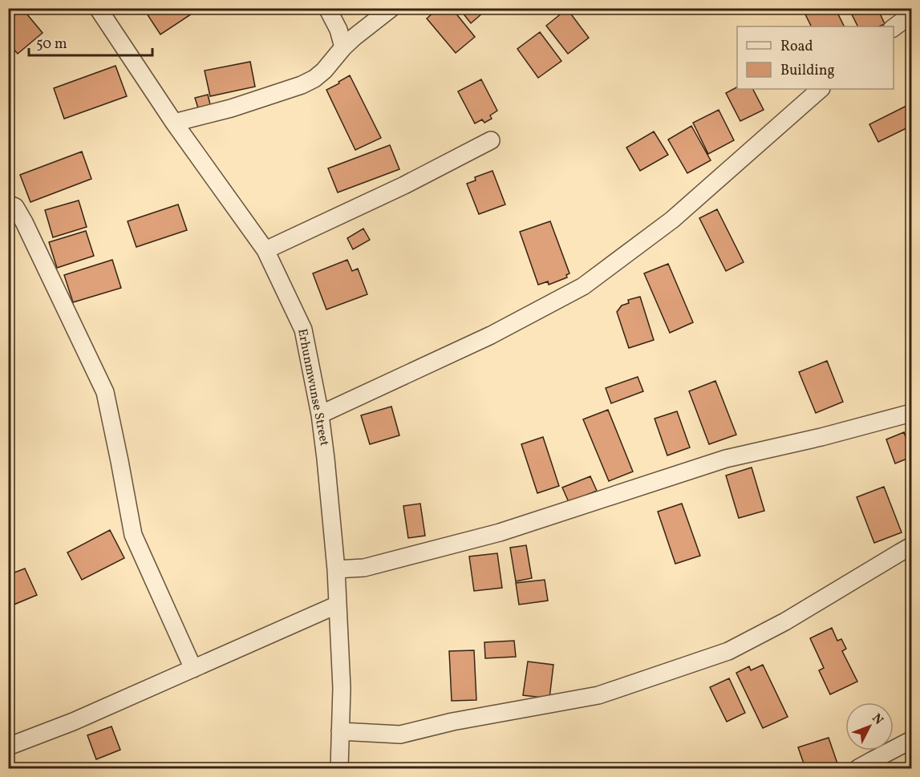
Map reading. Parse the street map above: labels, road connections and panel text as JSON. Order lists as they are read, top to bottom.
{
  "streets": {
    "street": ["Erhunmwunse Street"]
  },
  "legend": ["Road", "Building"],
  "scale_bar": "50 m",
  "north": "top right"
}
